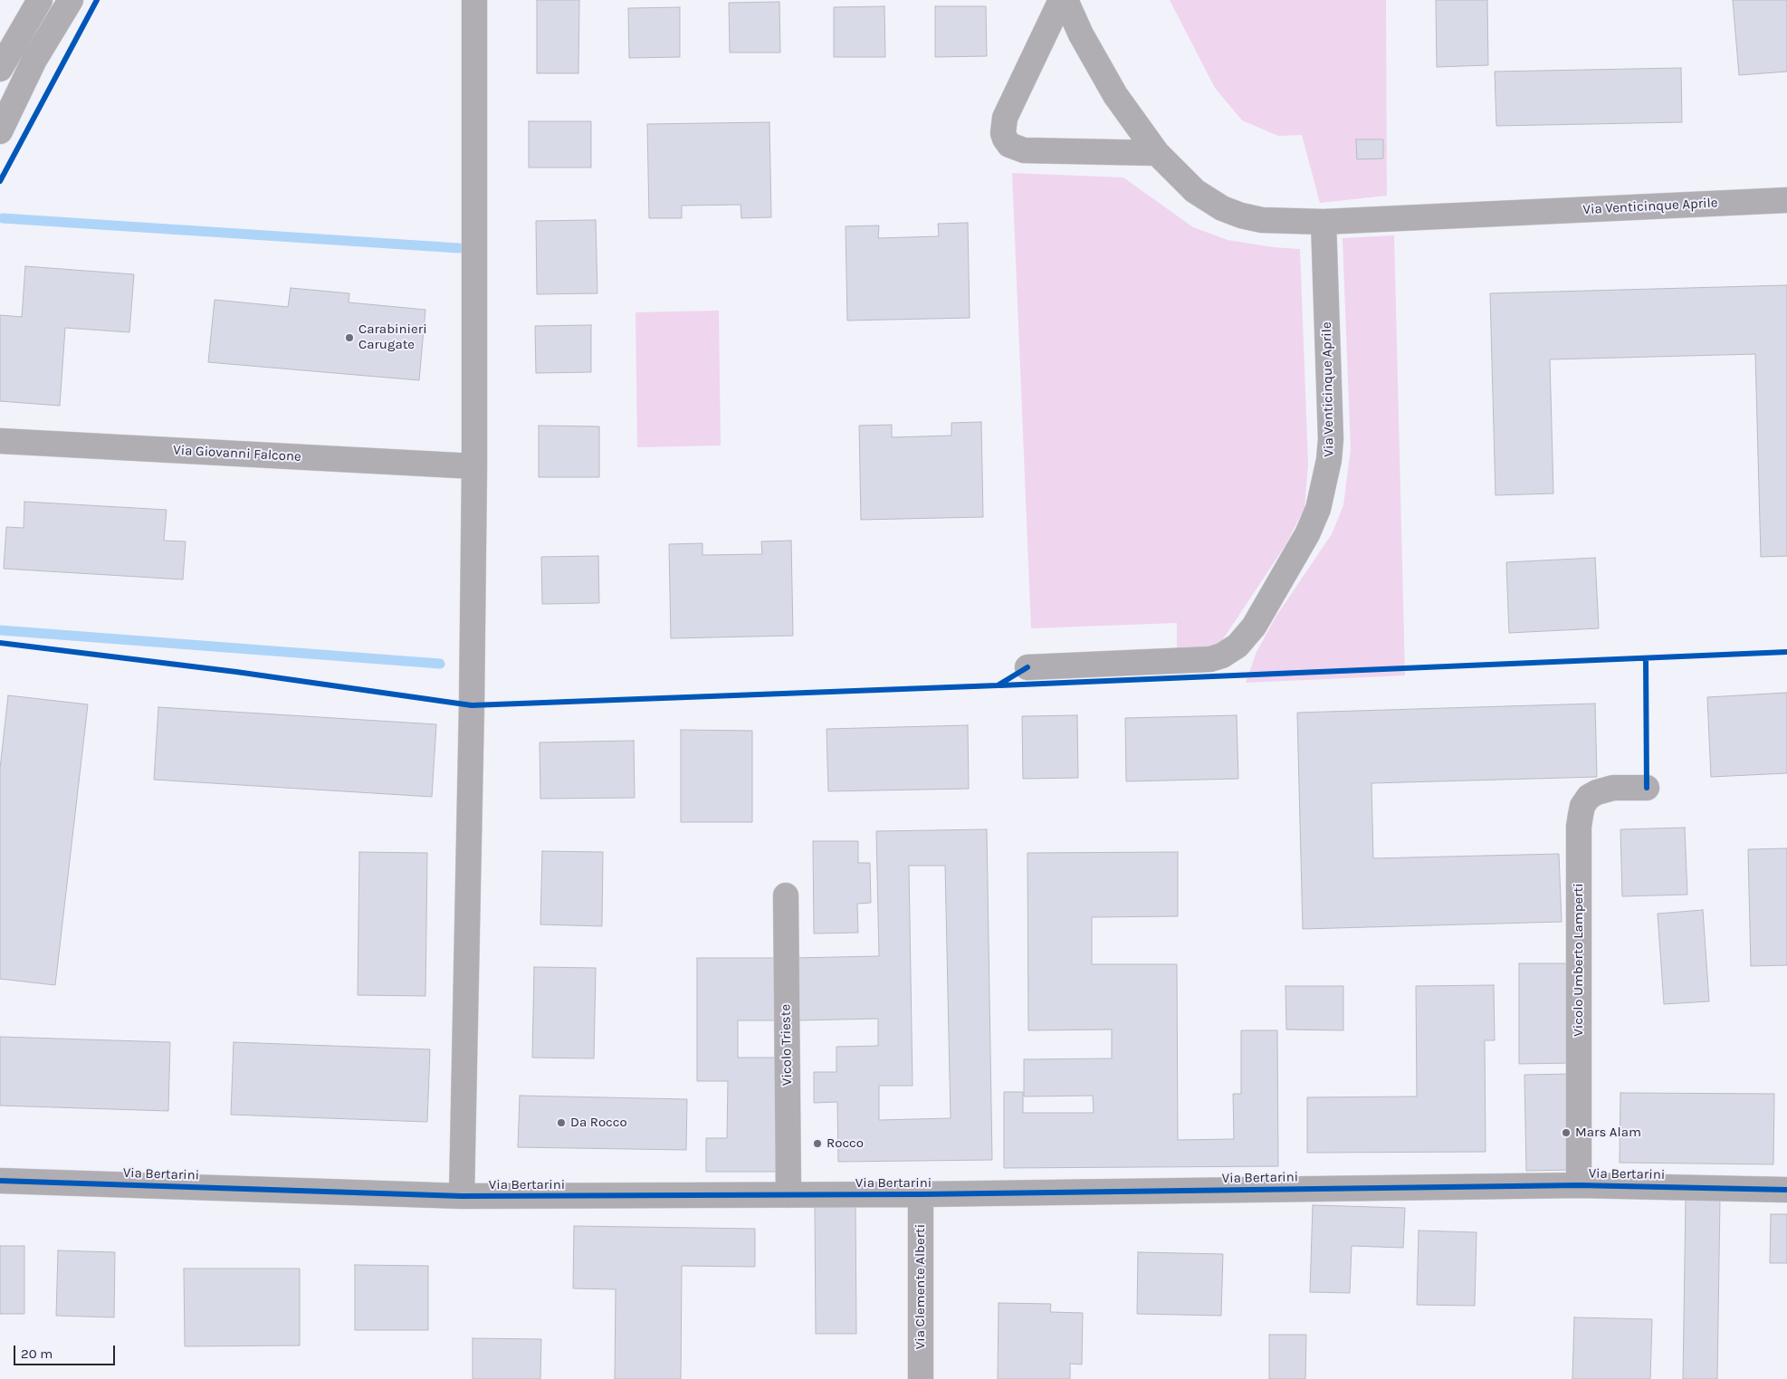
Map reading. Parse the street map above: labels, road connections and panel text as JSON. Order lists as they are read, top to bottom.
{
  "streets": {
    "street": [
      "Via Venticinque Aprile",
      "Via Giovanni Falcone",
      "Vicolo Umberto Lamperti",
      "Vicolo Trieste",
      "Via Bertarini",
      "Via Clemente Alberti"
    ]
  },
  "crossings": [
    ["Vicolo Umberto Lamperti", "Via Bertarini"],
    ["Vicolo Trieste", "Via Bertarini"],
    ["Via Bertarini", "Via Clemente Alberti"]
  ],
  "places": [
    "Carabinieri Carugate",
    "Da Rocco",
    "Mars Alam",
    "Rocco"
  ],
  "scale_bar": "20 m"
}
